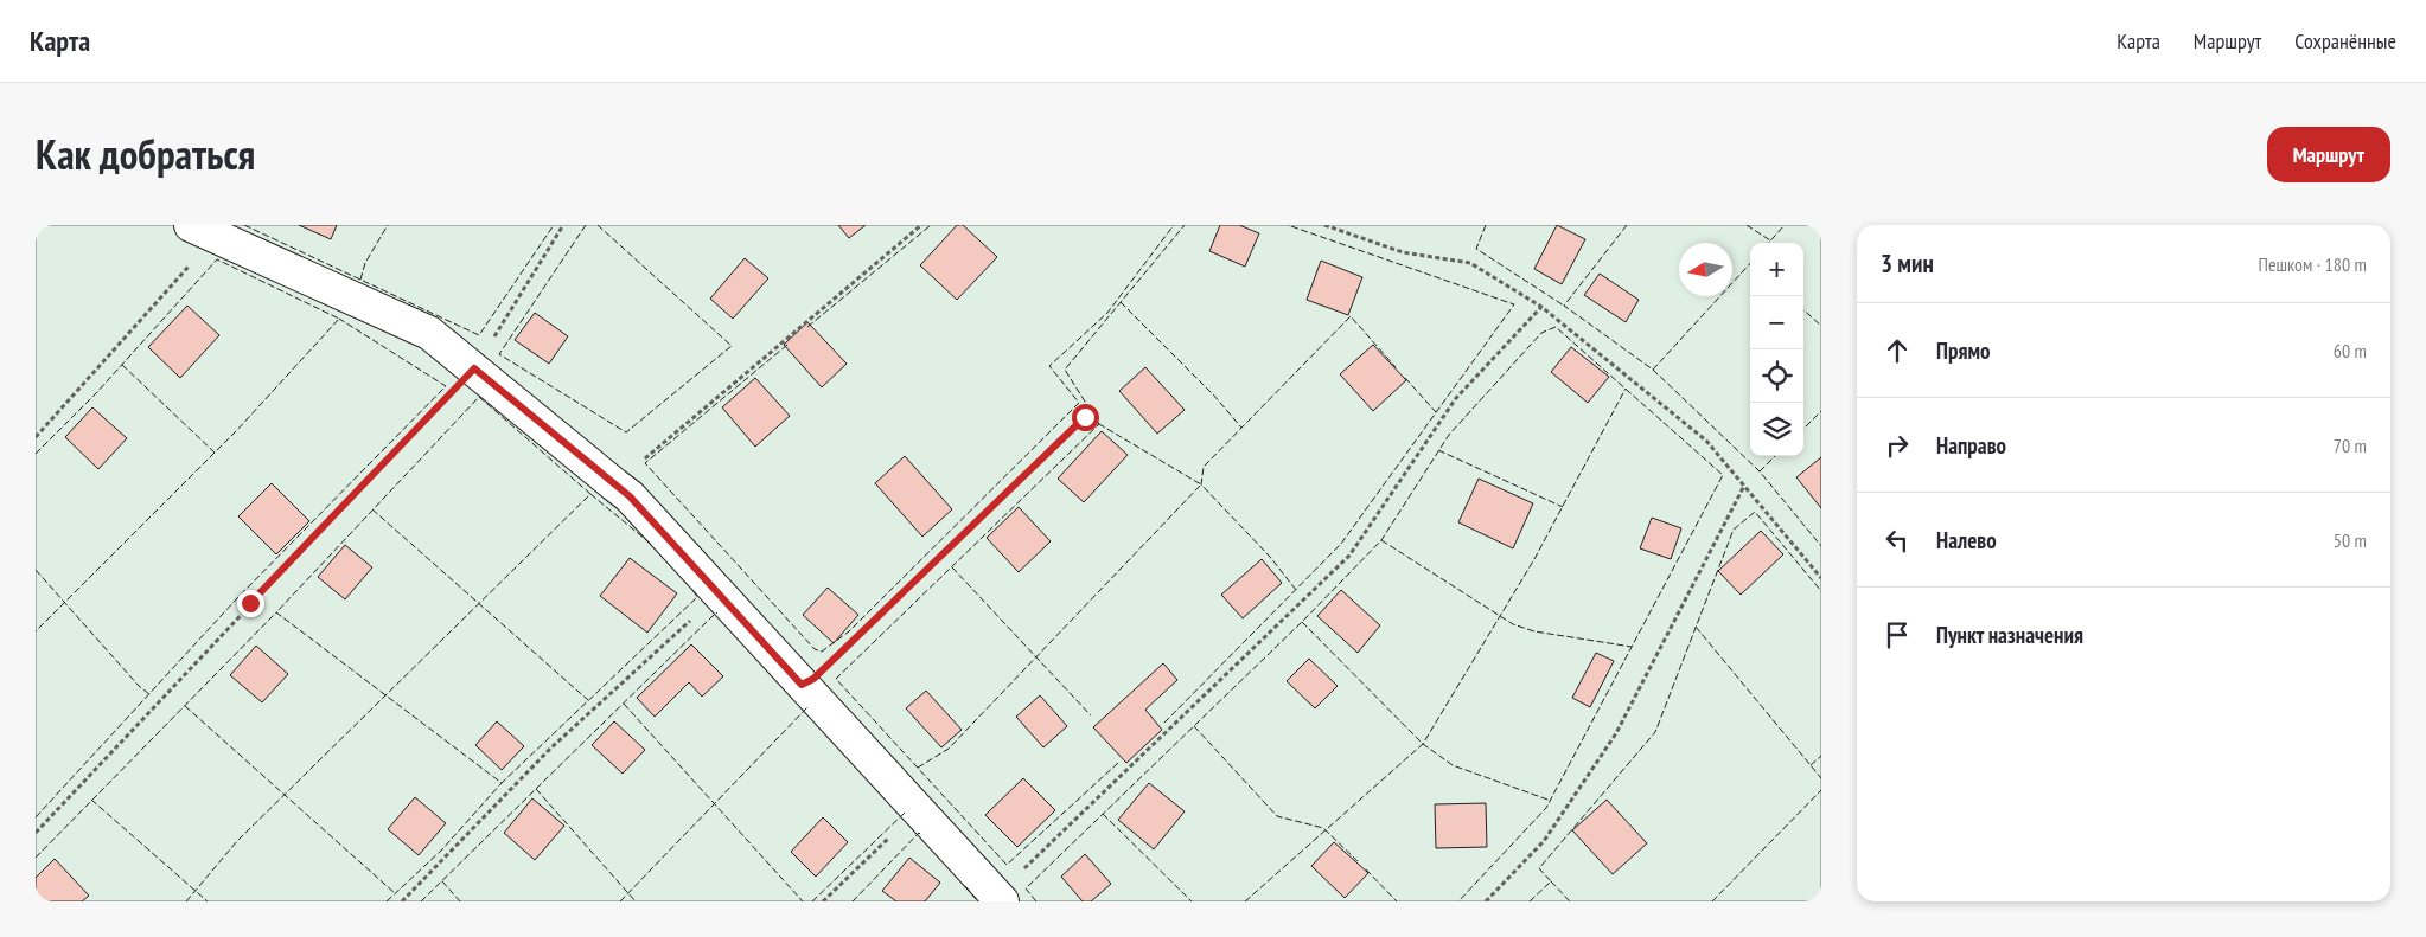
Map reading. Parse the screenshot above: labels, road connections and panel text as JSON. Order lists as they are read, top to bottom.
{
  "north": "left",
  "page": {
    "header": "Карта",
    "nav": ["Карта", "Маршрут", "Сохранённые"],
    "title": "Как добраться",
    "buttons": "Маршрут",
    "heading": ["3 мин", "Пешком · 180 m"],
    "map_buttons": ["+", "−"],
    "list": [
      ["Прямо", "60 m"],
      ["Направо", "70 m"],
      ["Налево", "50 m"],
      "Пункт назначения"
    ]
  }
}
